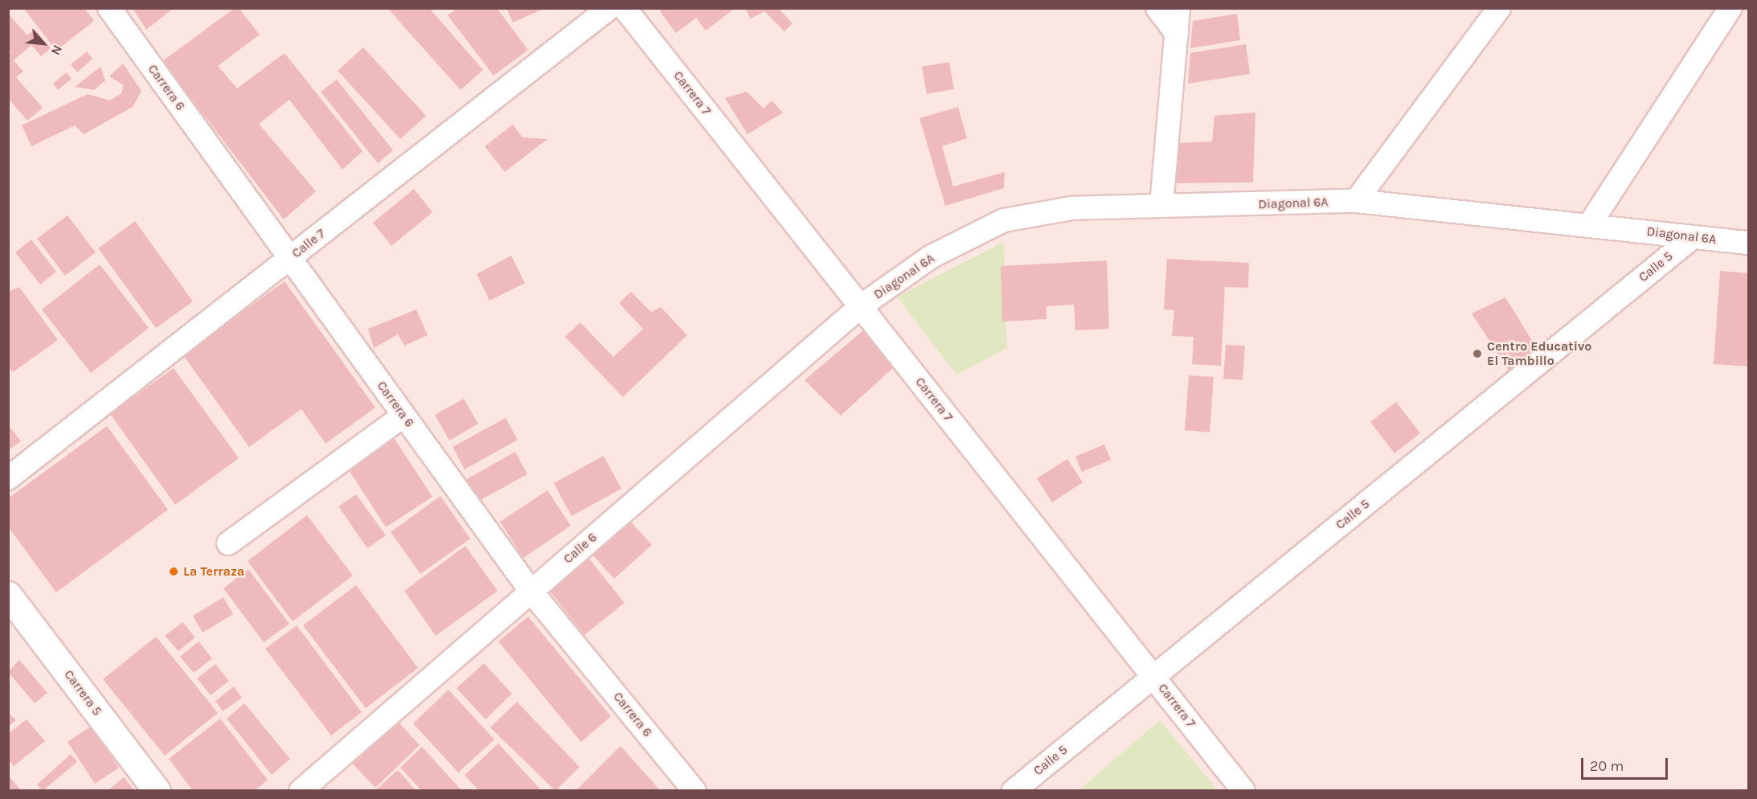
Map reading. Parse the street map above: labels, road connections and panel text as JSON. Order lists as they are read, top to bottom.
{
  "streets": {
    "main road": ["Carrera 5"],
    "street": [
      "Carrera 6",
      "Carrera 7",
      "Diagonal 6A",
      "Calle 7",
      "Calle 5",
      "Calle 6"
    ]
  },
  "crossings": [
    ["Carrera 6", "Calle 7"],
    ["Carrera 6", "Calle 6"],
    ["Carrera 7", "Diagonal 6A"],
    ["Carrera 7", "Calle 5"],
    ["Carrera 7", "Calle 6"],
    ["Diagonal 6A", "Calle 5"],
    ["Diagonal 6A", "Calle 6"]
  ],
  "places": ["Centro Educativo El Tambillo", "La Terraza"],
  "scale_bar": "20 m",
  "north": "bottom right"
}
